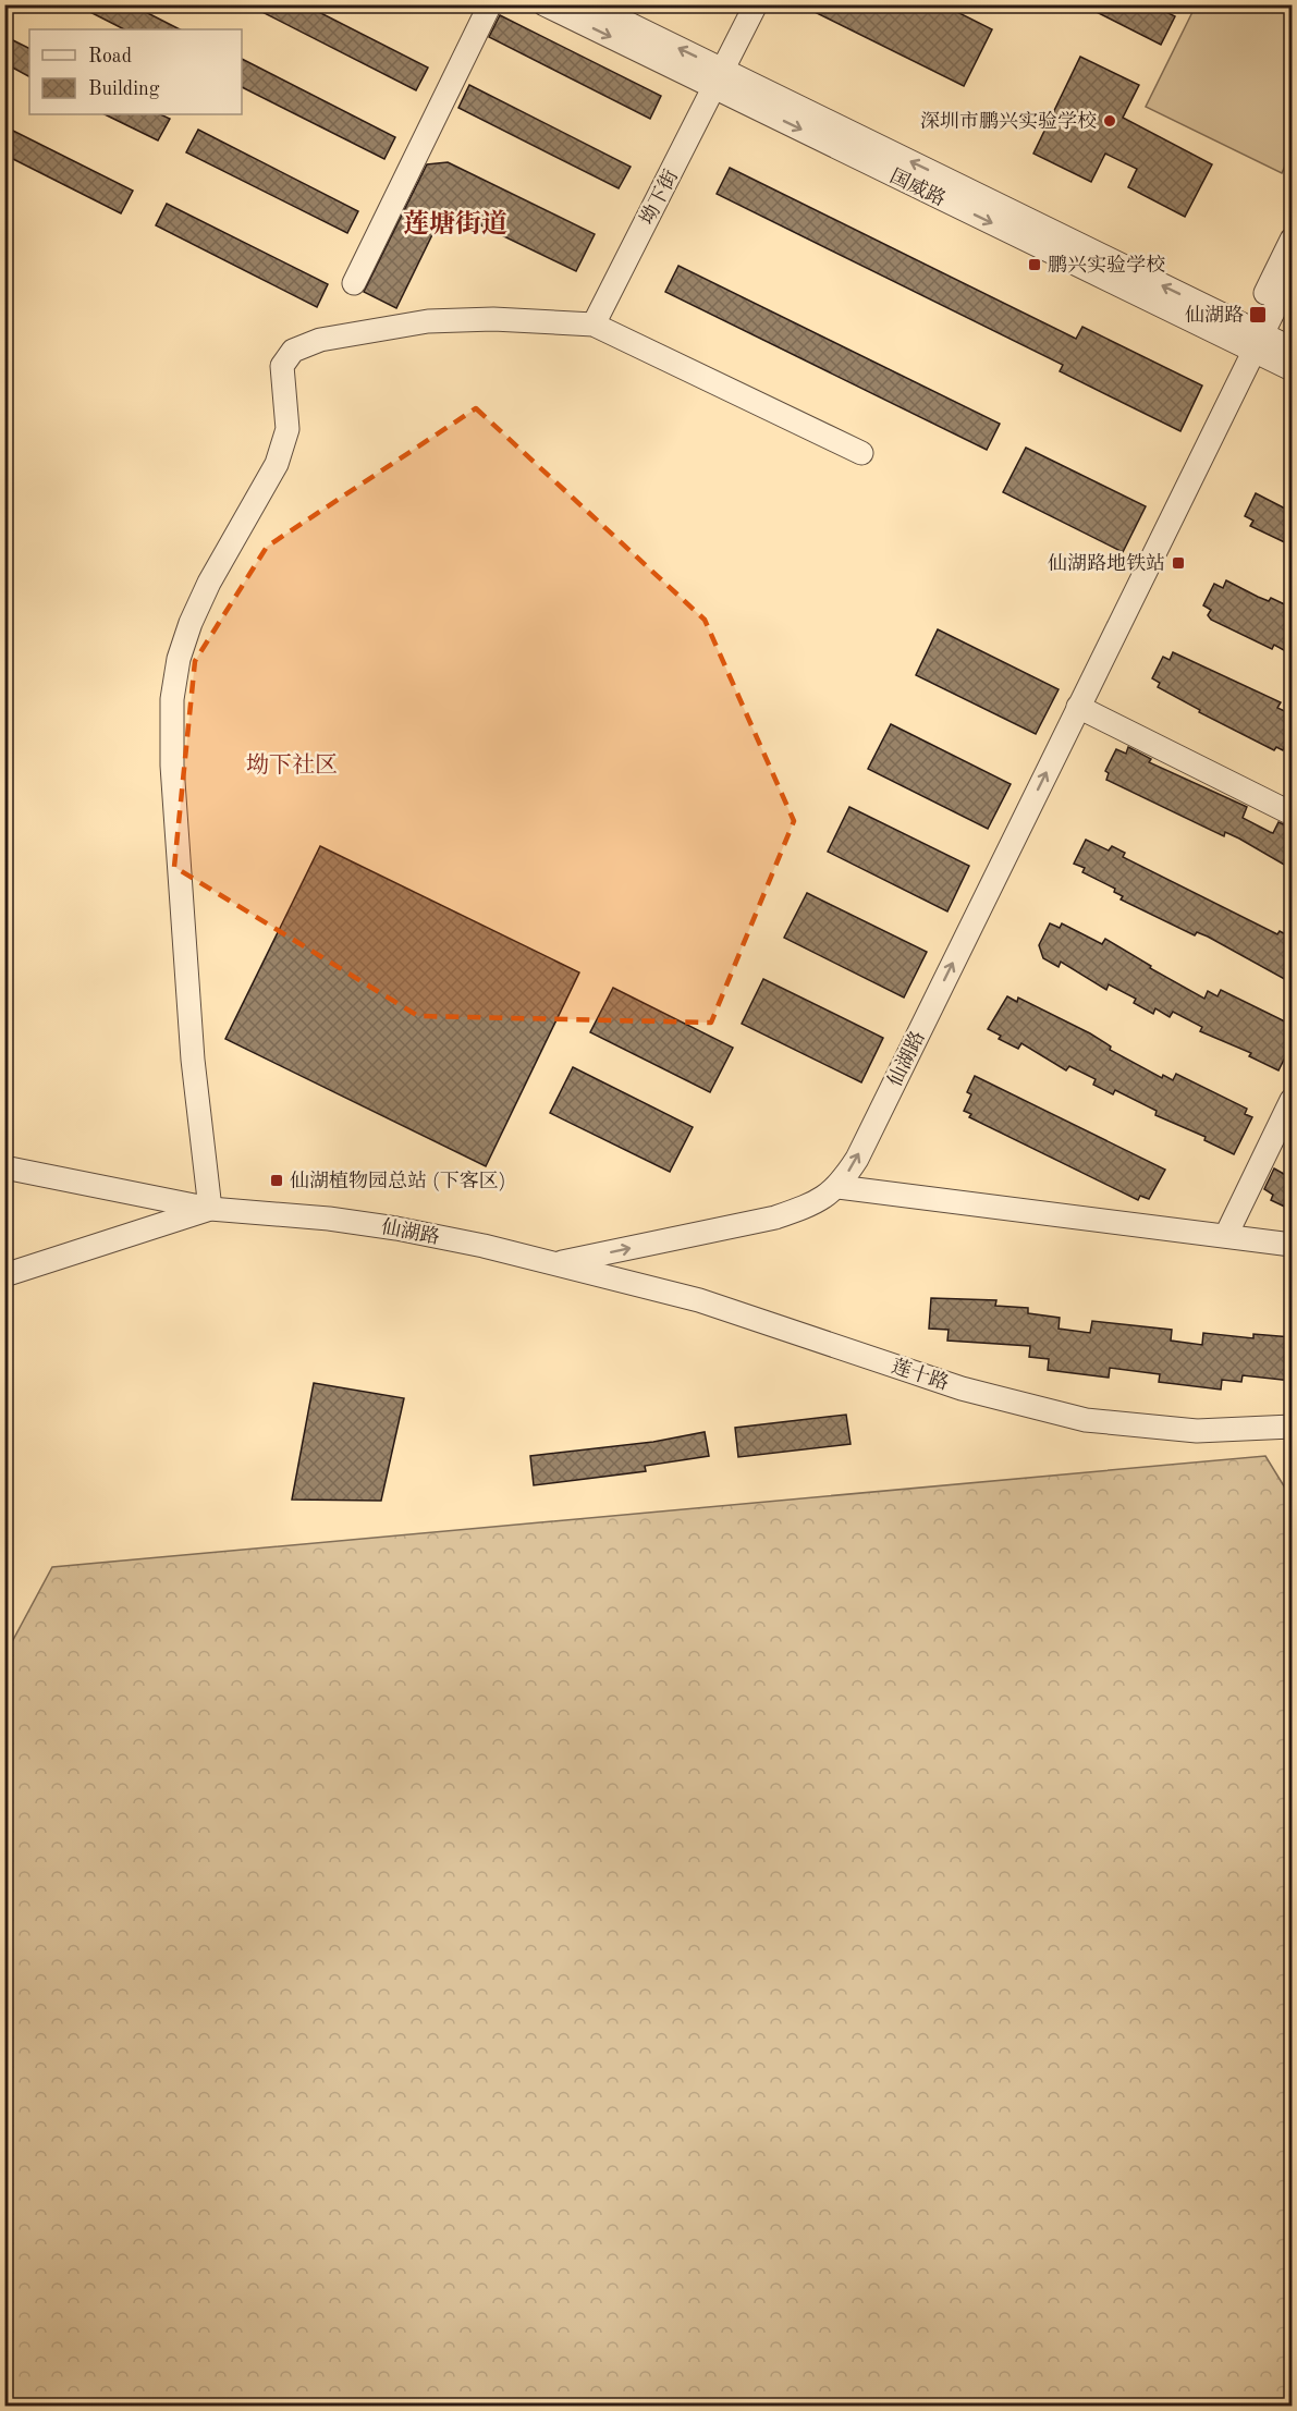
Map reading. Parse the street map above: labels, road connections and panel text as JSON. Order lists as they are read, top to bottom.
{
  "streets": {
    "street": [
      "国威路",
      "坳下街",
      "仙湖路",
      "莲十路"
    ]
  },
  "crossings": [
    ["国威路", "坳下街"],
    ["国威路", "仙湖路"],
    ["仙湖路", "莲十路"]
  ],
  "districts": ["莲塘街道", "坳下社区"],
  "places": {
    "other": ["深圳市鹏兴实验学校"],
    "transit": [
      "鹏兴实验学校",
      "仙湖路",
      "仙湖路地铁站",
      "仙湖植物园总站 (下客区)"
    ]
  },
  "legend": ["Road", "Building"]
}
